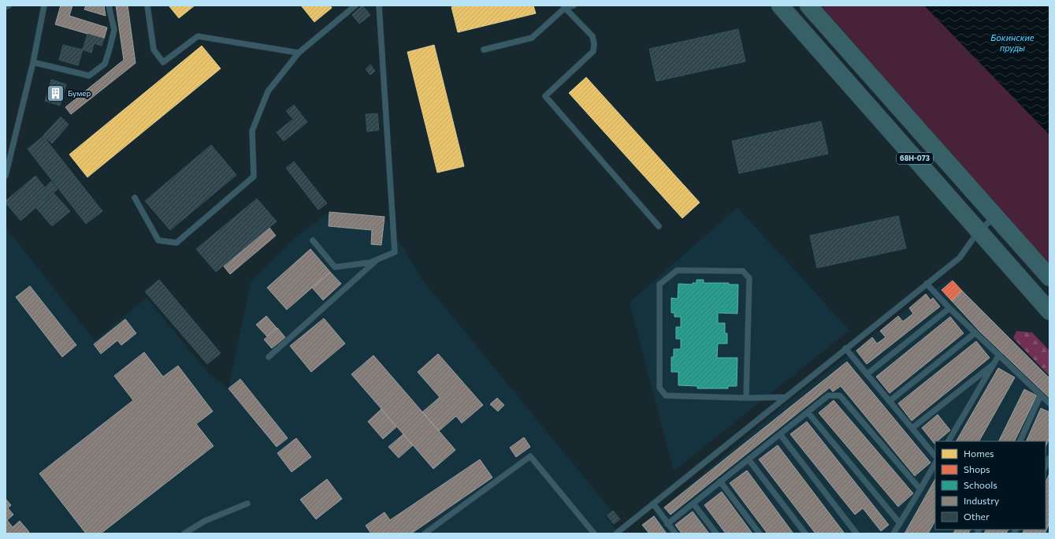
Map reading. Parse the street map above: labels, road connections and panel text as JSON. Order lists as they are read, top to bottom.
{
  "streets": {
    "main road": ["68Н-073"]
  },
  "water": ["Бокинские пруды"],
  "places": {
    "building": ["Бумер"]
  },
  "legend": [
    "Homes",
    "Shops",
    "Schools",
    "Industry",
    "Other"
  ]
}
